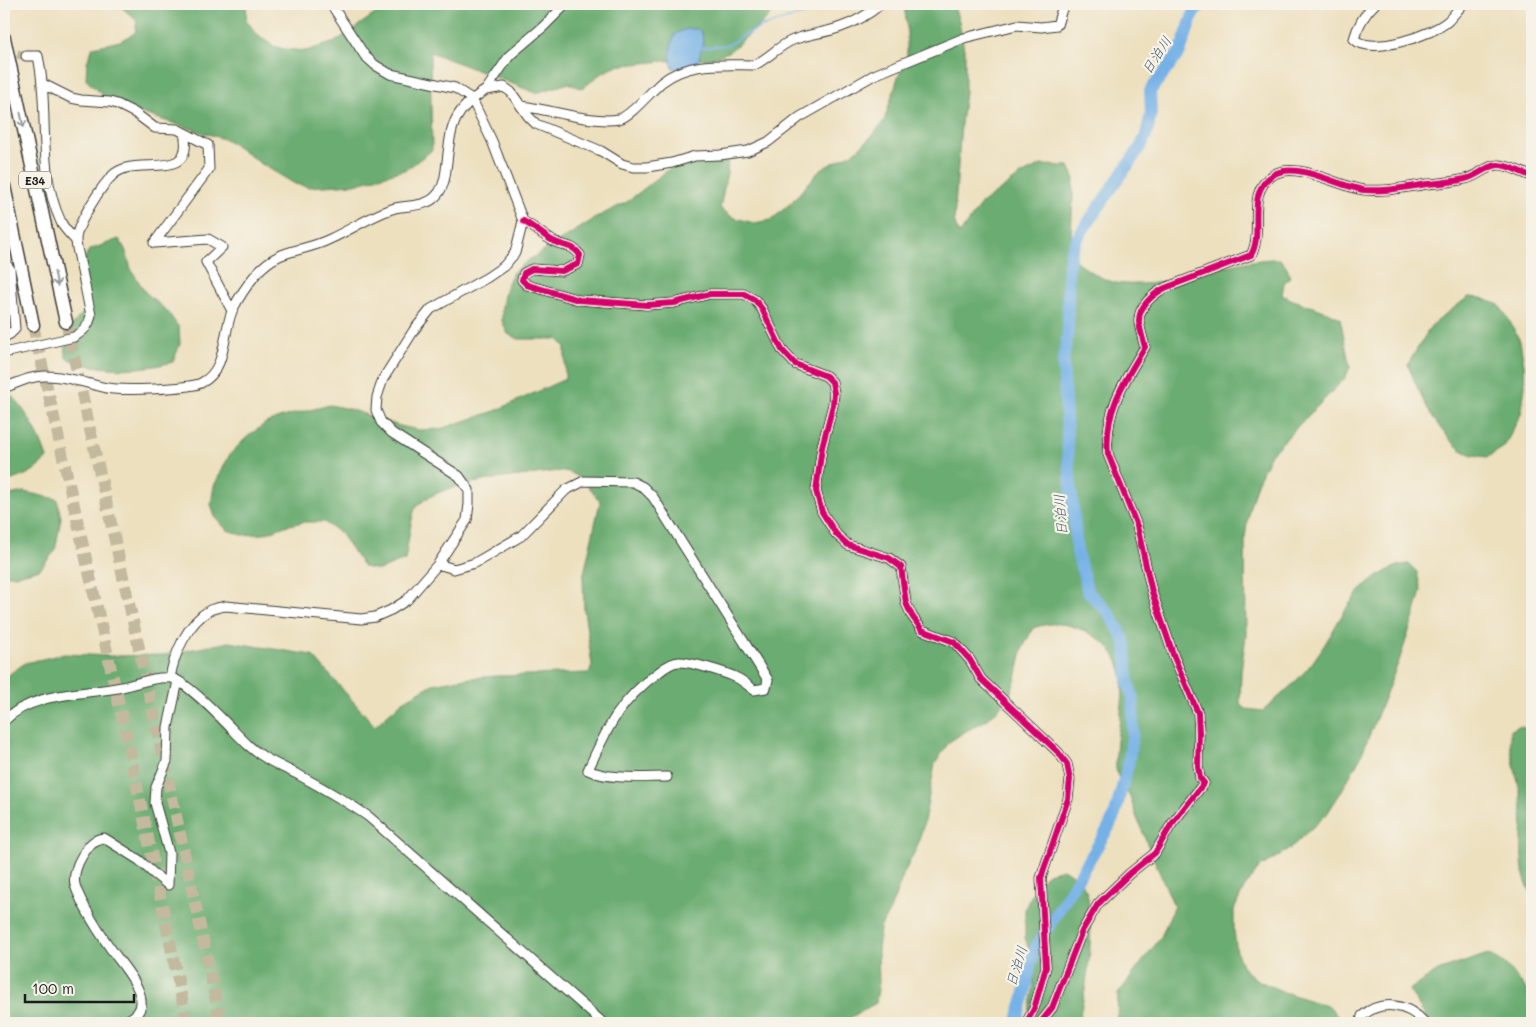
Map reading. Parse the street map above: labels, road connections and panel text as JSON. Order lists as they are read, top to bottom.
{
  "streets": {
    "highway": ["E34"]
  },
  "water": ["日泊川"],
  "scale_bar": "100 m"
}
